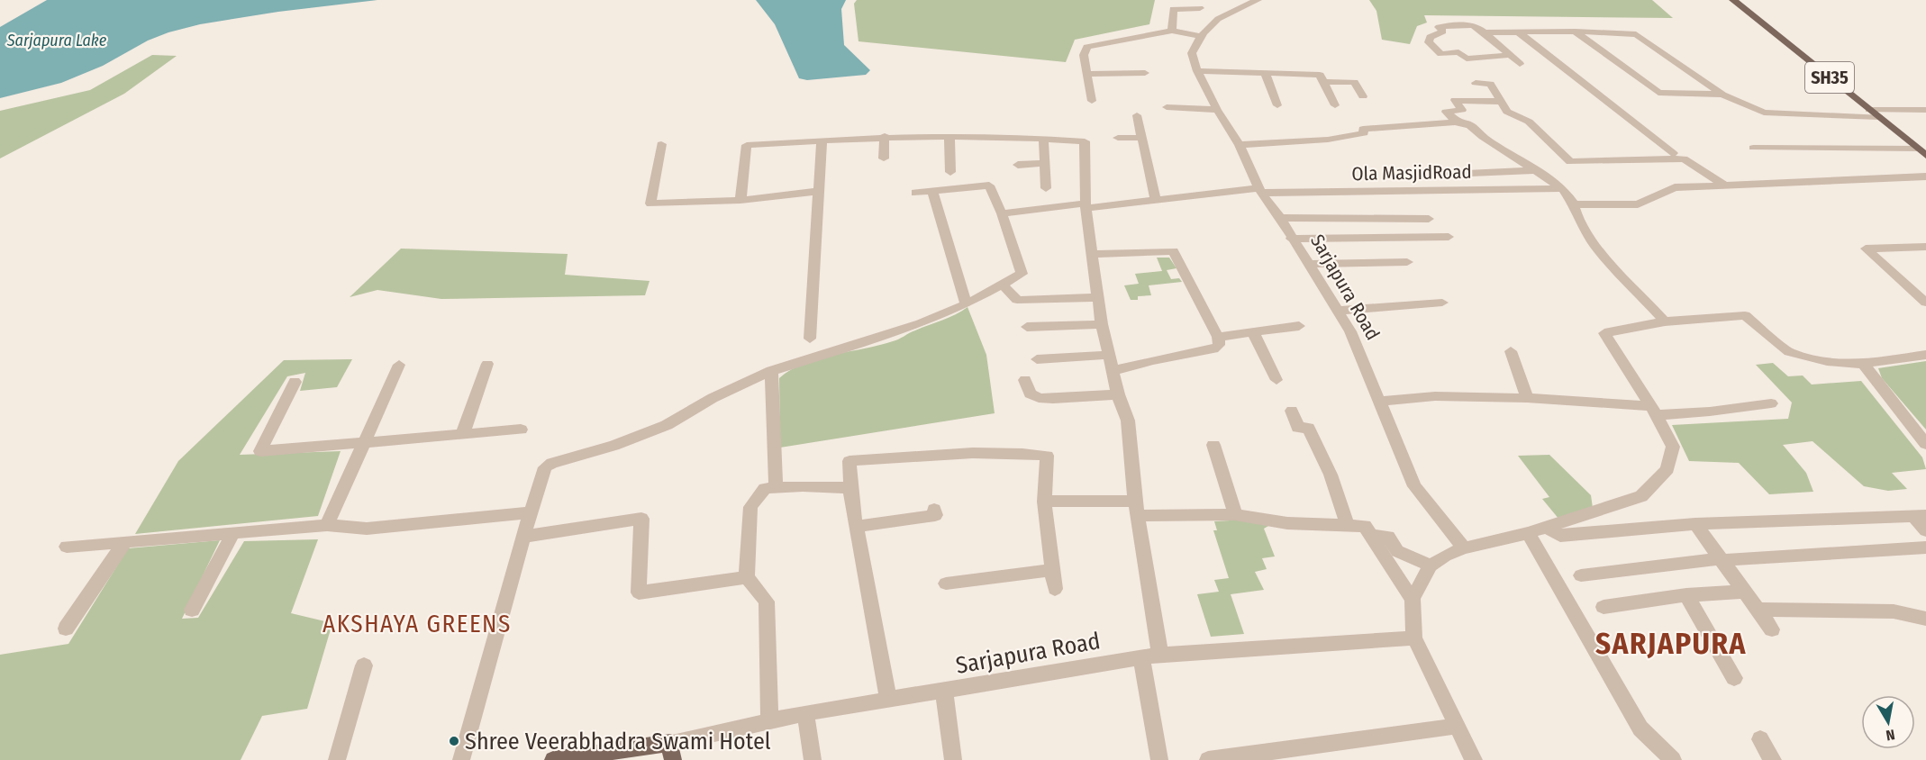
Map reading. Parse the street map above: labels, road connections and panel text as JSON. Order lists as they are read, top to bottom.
{
  "streets": {
    "main road": ["SH35"],
    "street": ["Ola MasjidRoad", "Sarjapura Road"]
  },
  "crossings": [
    ["Ola MasjidRoad", "Sarjapura Road"]
  ],
  "districts": ["AKSHAYA GREENS", "SARJAPURA"],
  "water": ["Sarjapura Lake"],
  "places": ["Shree Veerabhadra Swami Hotel"],
  "north": "bottom"
}
